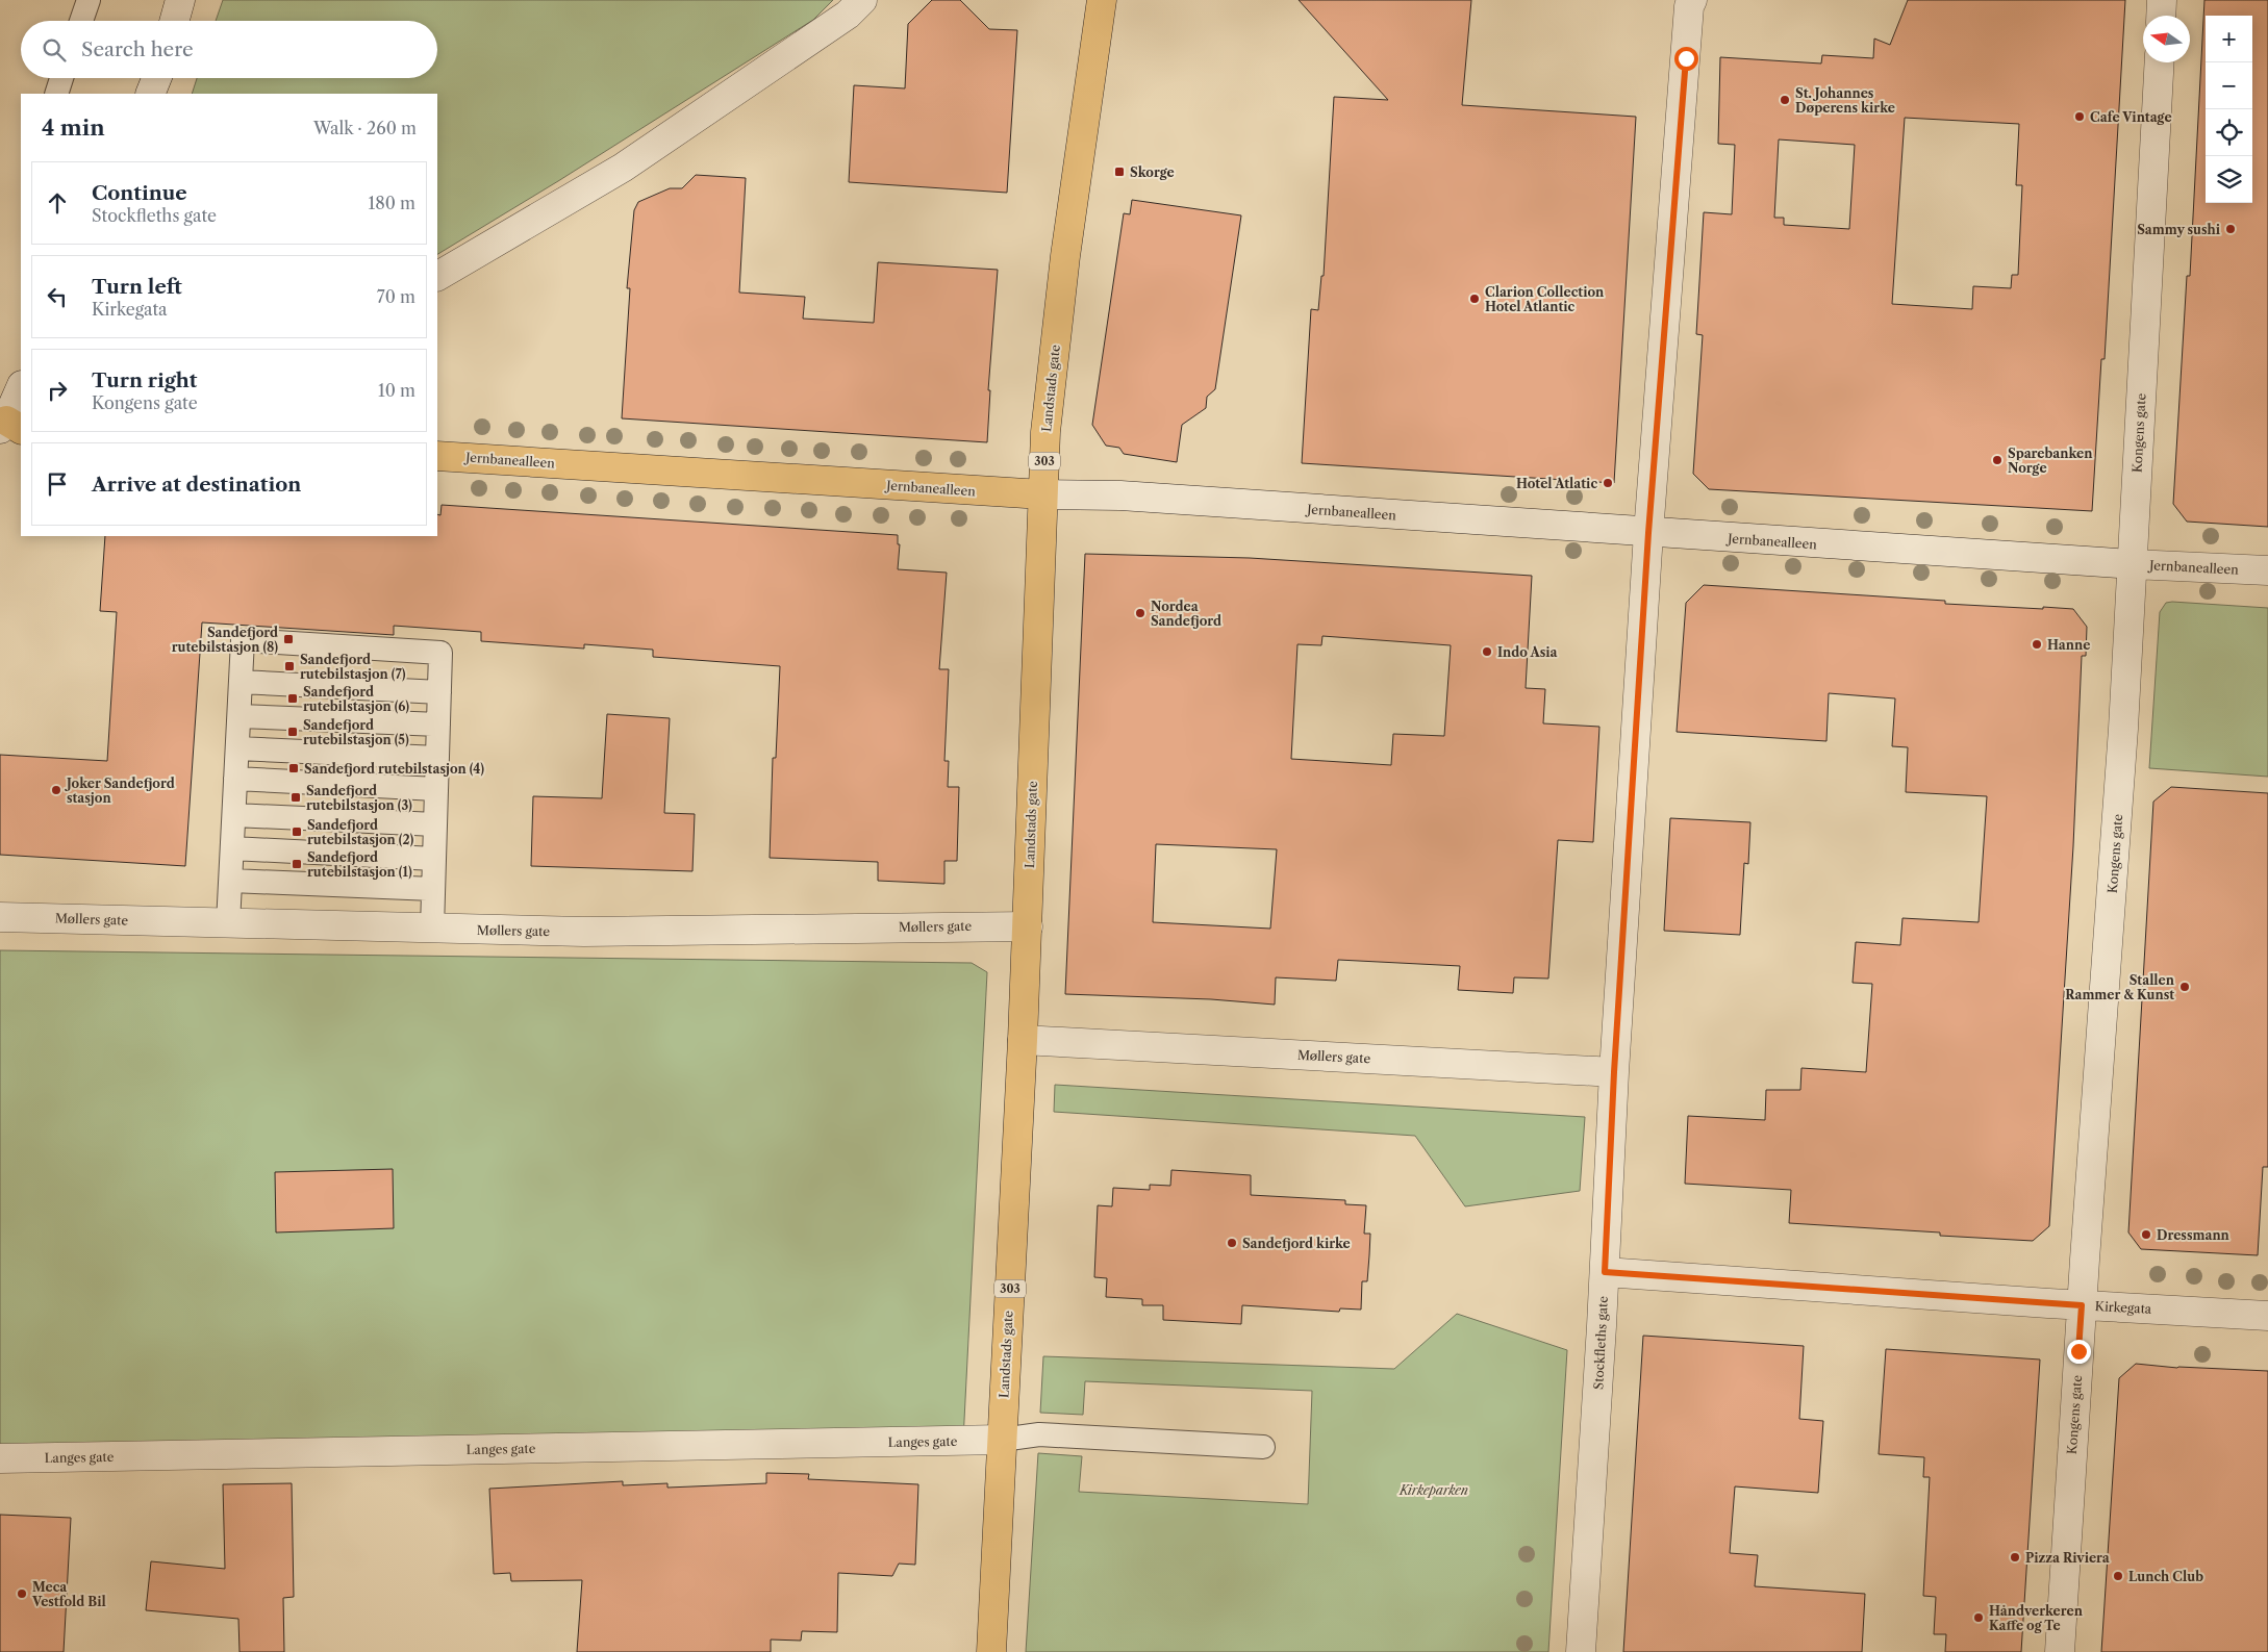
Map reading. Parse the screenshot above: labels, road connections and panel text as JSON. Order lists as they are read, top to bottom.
{
  "streets": {
    "main road": ["Landstads gate", "Jernbanealleen", "303"],
    "street": [
      "Kongens gate",
      "Møllers gate",
      "Kirkegata",
      "Stockfleths gate",
      "Langes gate"
    ]
  },
  "crossings": [
    ["Landstads gate", "Jernbanealleen"],
    ["Landstads gate", "Møllers gate"],
    ["Landstads gate", "Langes gate"],
    ["Kongens gate", "Jernbanealleen"],
    ["Kongens gate", "Kirkegata"],
    ["Jernbanealleen", "Stockfleths gate"],
    ["Møllers gate", "Stockfleths gate"],
    ["Kirkegata", "Stockfleths gate"]
  ],
  "parks": ["Kirkeparken"],
  "places": {
    "other": [
      "St. Johannes Døperens kirke",
      "Cafe Vintage",
      "Sammy sushi",
      "Clarion Collection Hotel Atlantic",
      "Sparebanken Norge",
      "Hotel Atlatic",
      "Nordea Sandefjord",
      "Hanne",
      "Indo Asia",
      "Joker Sandefjord stasjon",
      "Stallen Rammer & Kunst",
      "Dressmann",
      "Sandefjord kirke",
      "Pizza Riviera",
      "Lunch Club",
      "Meca Vestfold Bil",
      "Håndverkeren Kaffe og Te"
    ],
    "transit": [
      "Skorge",
      "Sandefjord rutebilstasjon (8)",
      "Sandefjord rutebilstasjon (7)",
      "Sandefjord rutebilstasjon (6)",
      "Sandefjord rutebilstasjon (5)",
      "Sandefjord rutebilstasjon (4)",
      "Sandefjord rutebilstasjon (3)",
      "Sandefjord rutebilstasjon (2)",
      "Sandefjord rutebilstasjon (1)"
    ]
  },
  "north": "left",
  "page": {
    "map_buttons": ["+", "−"],
    "search": "Search here",
    "heading": ["4 min", "Walk · 260 m"],
    "list": [
      ["Continue", "Stockfleths gate", "180 m"],
      ["Turn left", "Kirkegata", "70 m"],
      ["Turn right", "Kongens gate", "10 m"],
      "Arrive at destination"
    ]
  }
}
